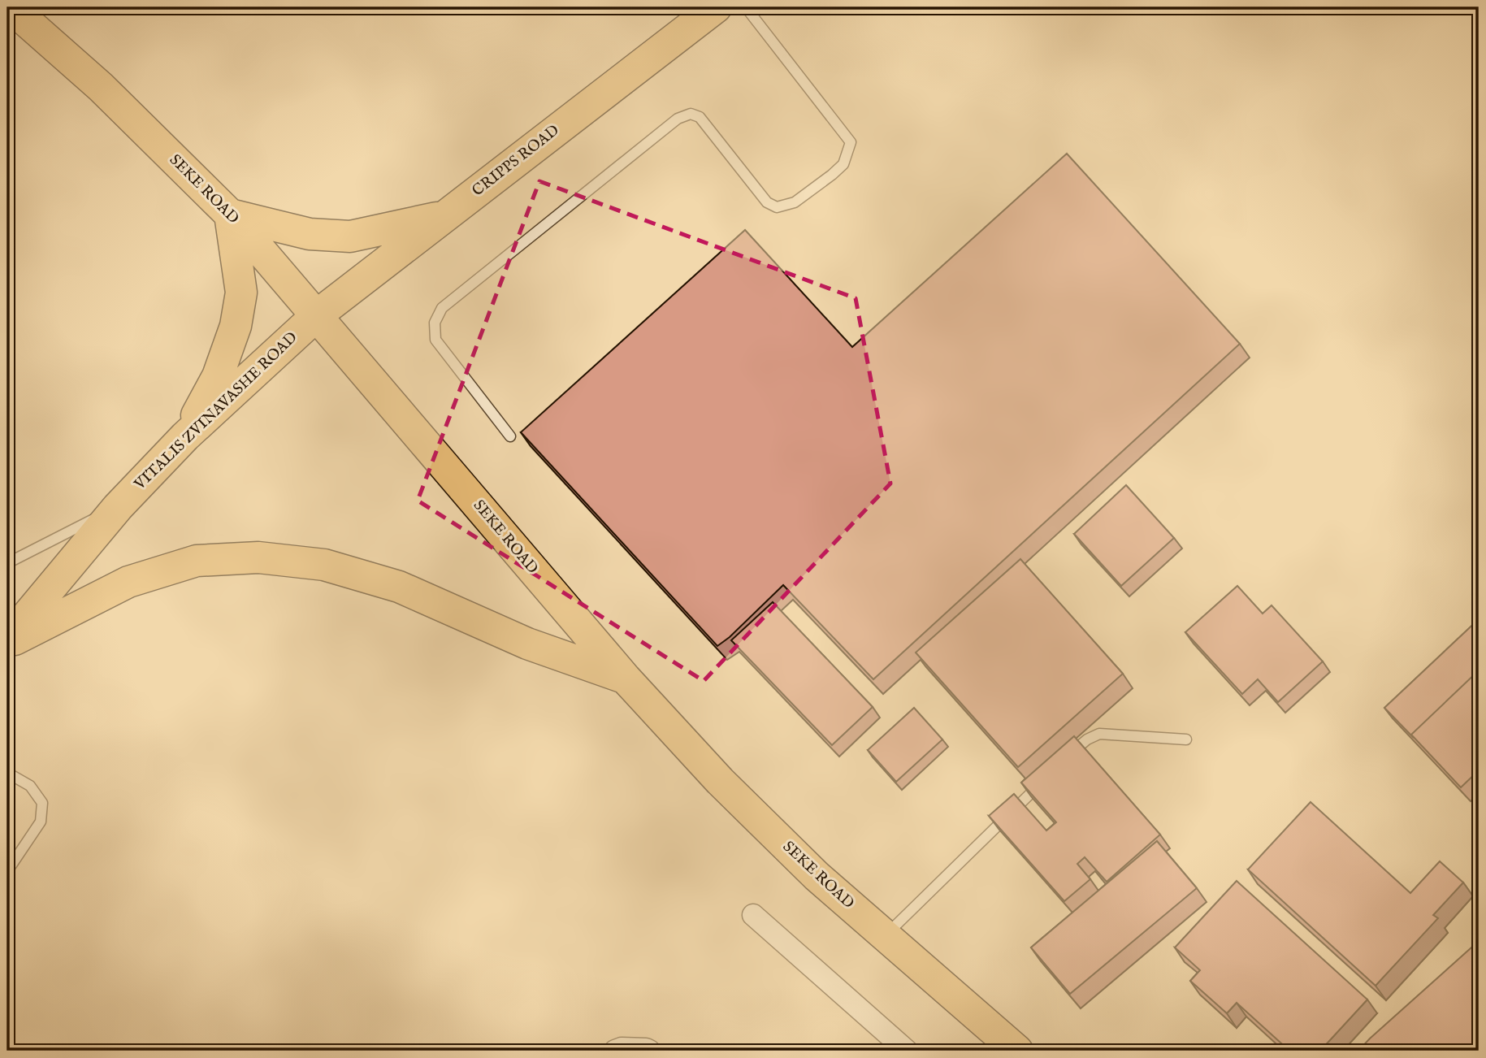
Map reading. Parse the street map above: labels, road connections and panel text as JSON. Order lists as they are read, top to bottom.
{
  "streets": {
    "main road": ["CRIPPS ROAD", "SEKE ROAD", "VITALIS ZVINAVASHE ROAD"]
  },
  "crossings": [
    ["CRIPPS ROAD", "SEKE ROAD"],
    ["CRIPPS ROAD", "VITALIS ZVINAVASHE ROAD"],
    ["SEKE ROAD", "VITALIS ZVINAVASHE ROAD"]
  ]
}
